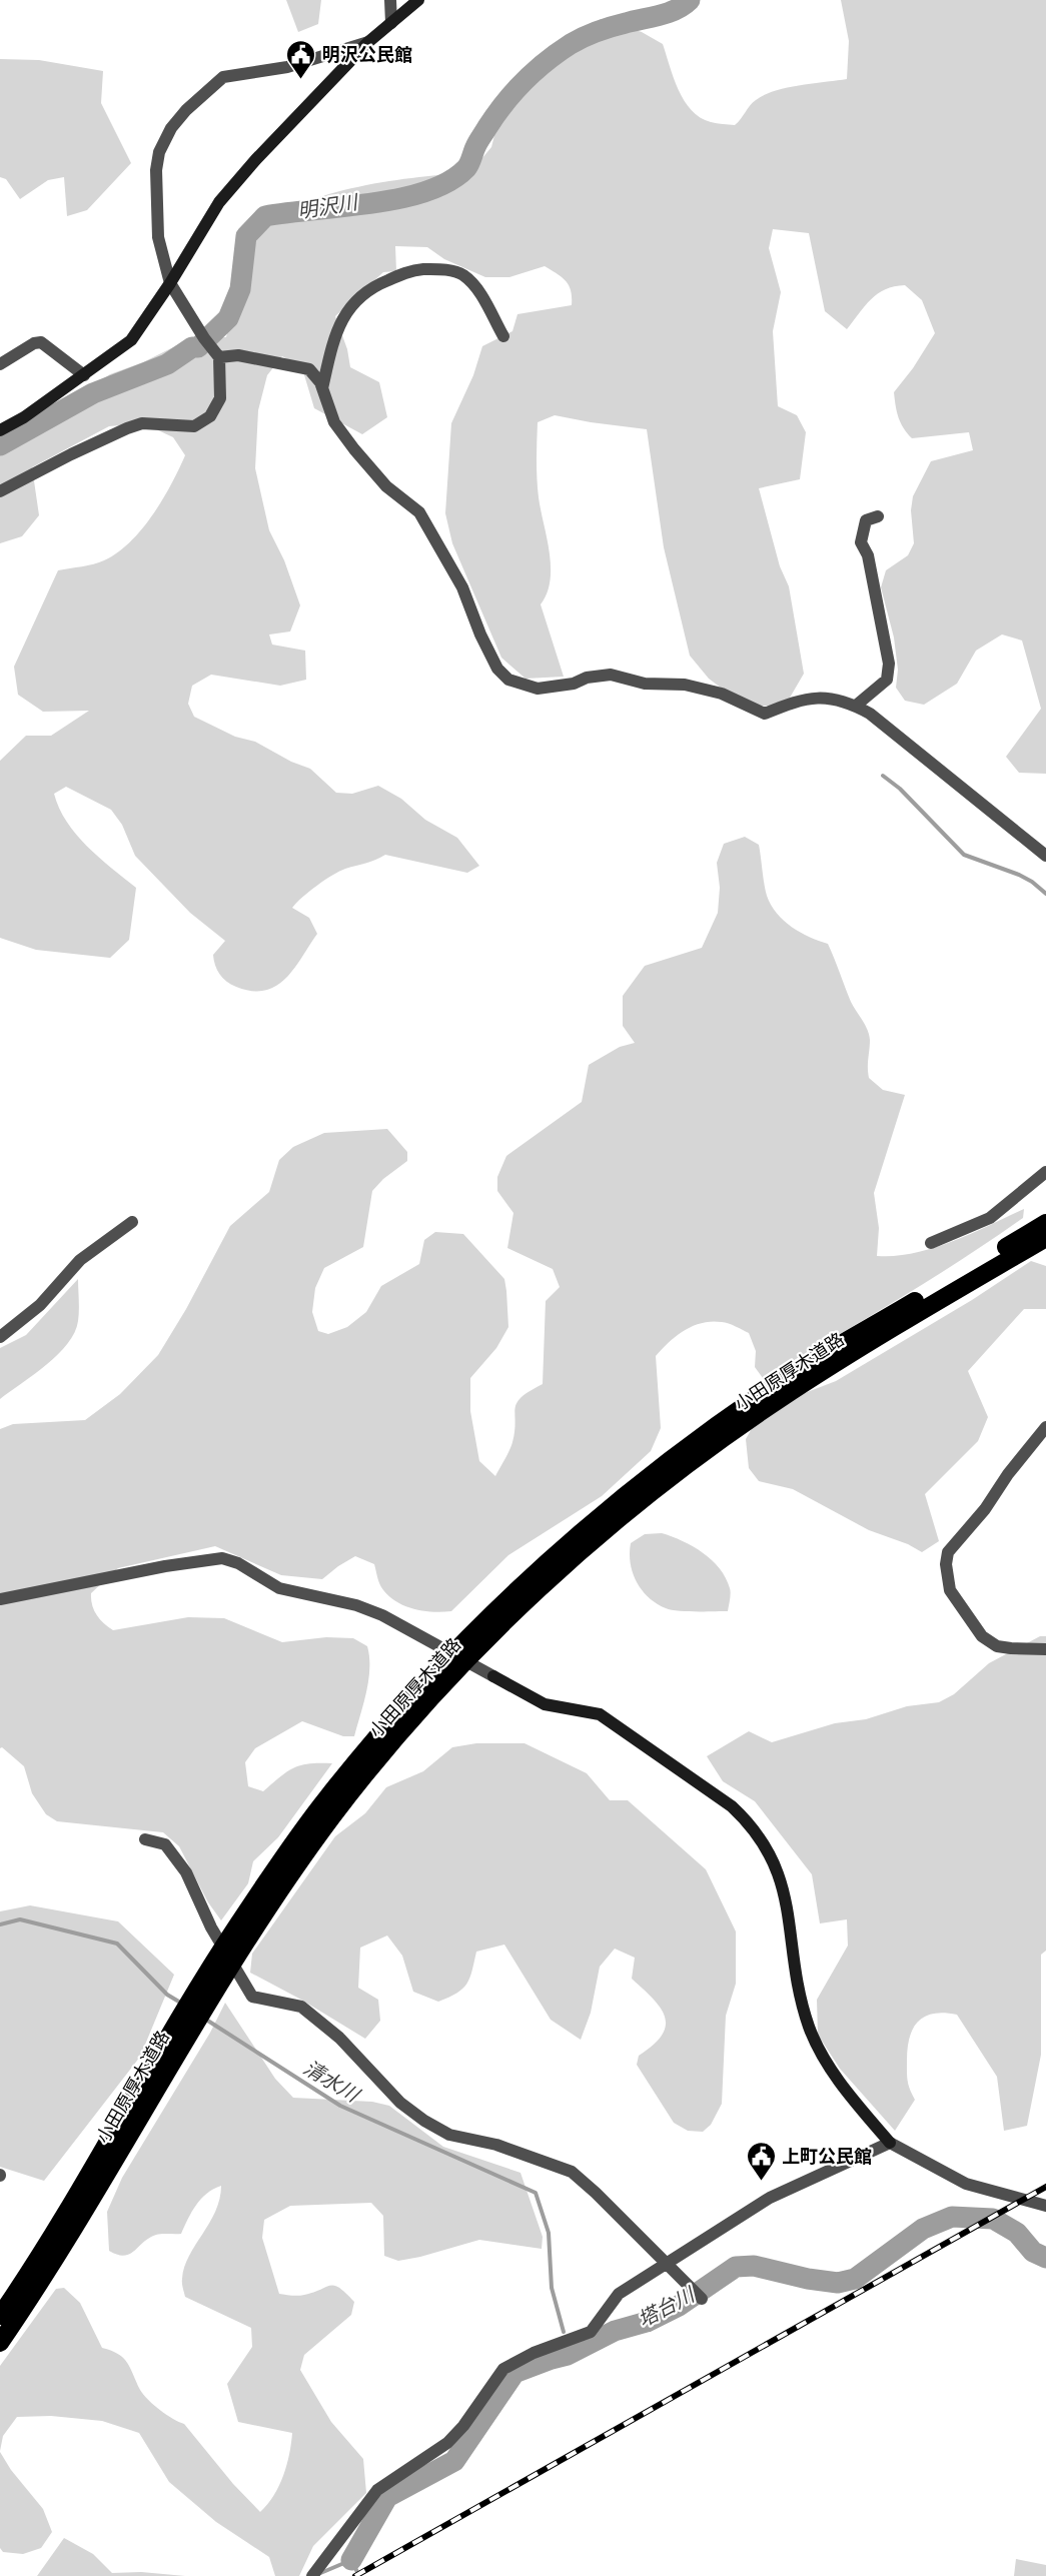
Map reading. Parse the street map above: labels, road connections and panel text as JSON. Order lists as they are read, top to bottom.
{
  "streets": {
    "highway": ["小田原厚木道路"]
  },
  "water": ["明沢川", "清水川", "塔台川"],
  "places": {
    "public building": ["明沢公民館", "上町公民館"]
  }
}
